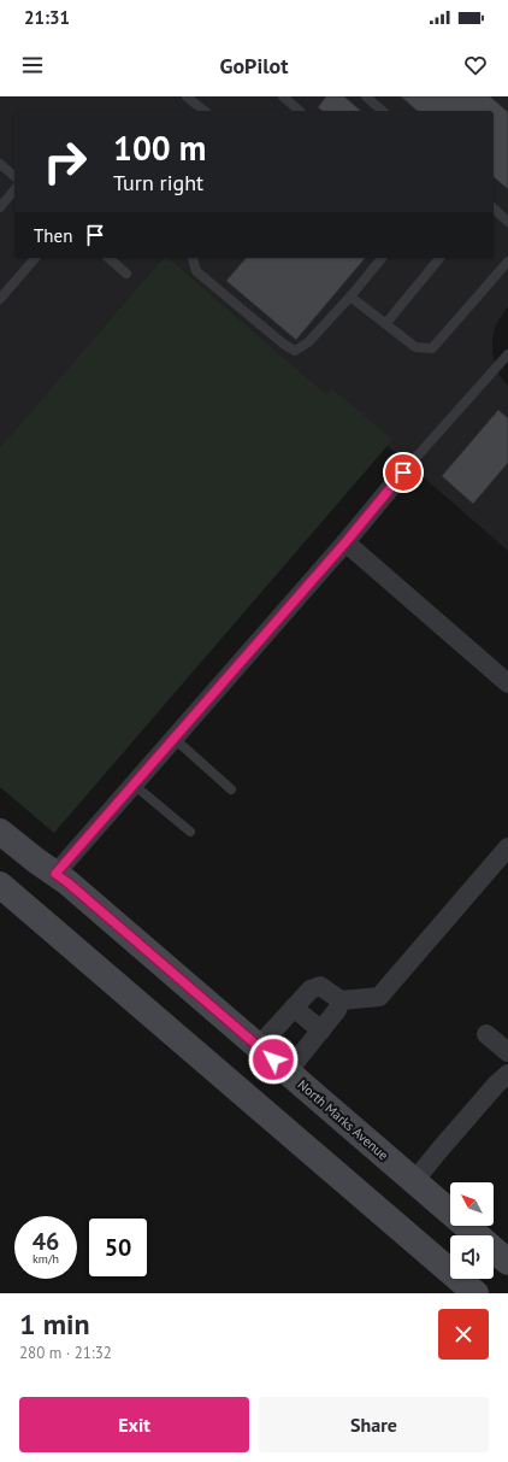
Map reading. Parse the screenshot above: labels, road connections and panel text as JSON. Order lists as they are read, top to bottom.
{
  "streets": {
    "main road": ["North Marks Avenue"]
  },
  "north": "top left",
  "page": {
    "status": "21:31",
    "header": "GoPilot",
    "turn": ["100 m", "Turn right"],
    "then": "Then",
    "speed": "46 km/h",
    "limit": "50",
    "heading": ["1 min", "280 m · 21:32"],
    "buttons": ["Exit", "Share"]
  }
}
